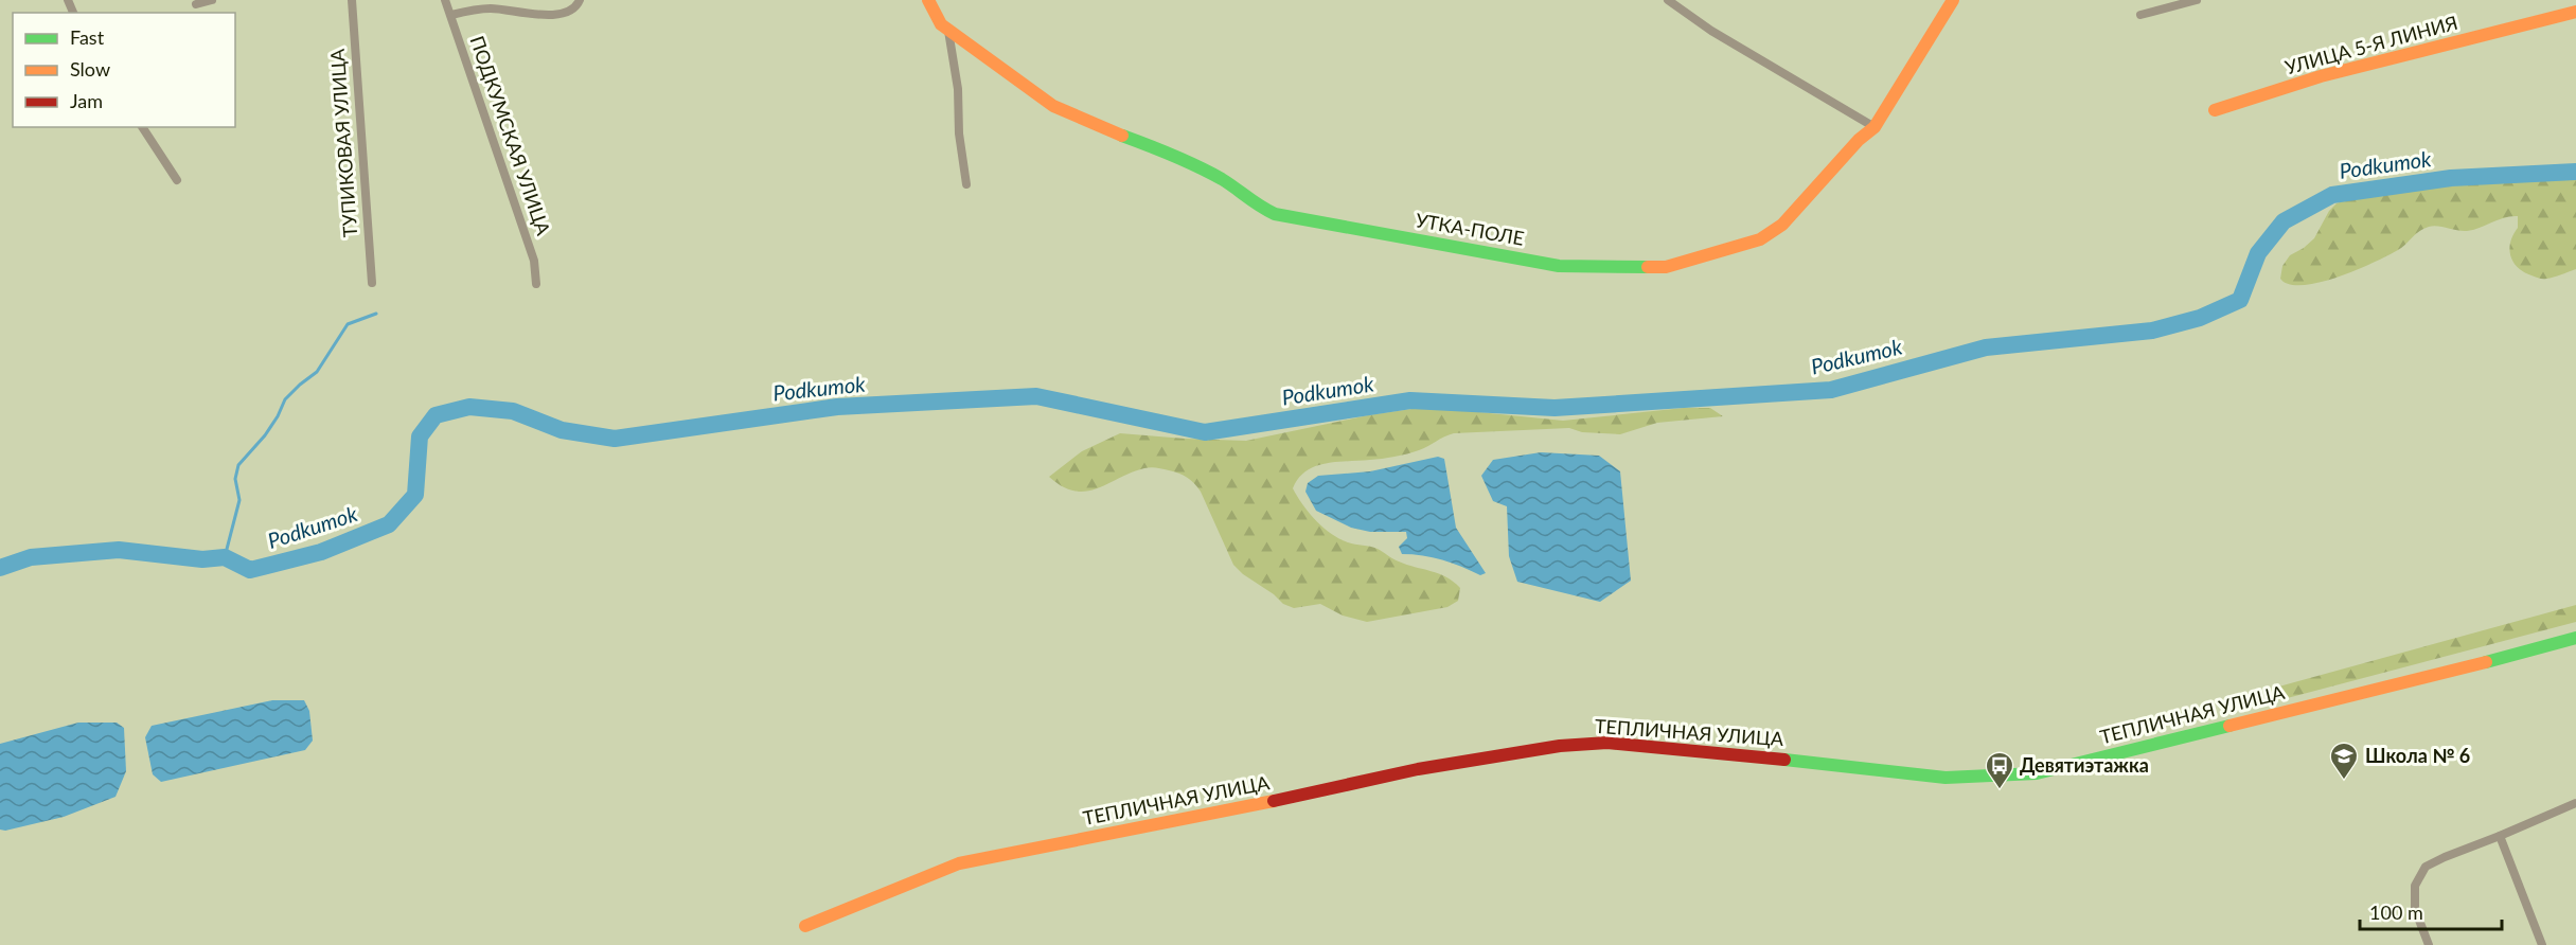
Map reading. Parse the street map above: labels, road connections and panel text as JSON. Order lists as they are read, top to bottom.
{
  "streets": {
    "street": [
      "УЛИЦА 5-Я ЛИНИЯ",
      "ПОДКУМСКАЯ УЛИЦА",
      "ТУПИКОВАЯ УЛИЦА",
      "УТКА-ПОЛЕ",
      "ТЕПЛИЧНАЯ УЛИЦА"
    ]
  },
  "water": ["Podkumok"],
  "places": {
    "school or university": ["Школа № 6"],
    "bus stop": ["Девятиэтажка"]
  },
  "legend": ["Fast", "Slow", "Jam"],
  "scale_bar": "100 m"
}
